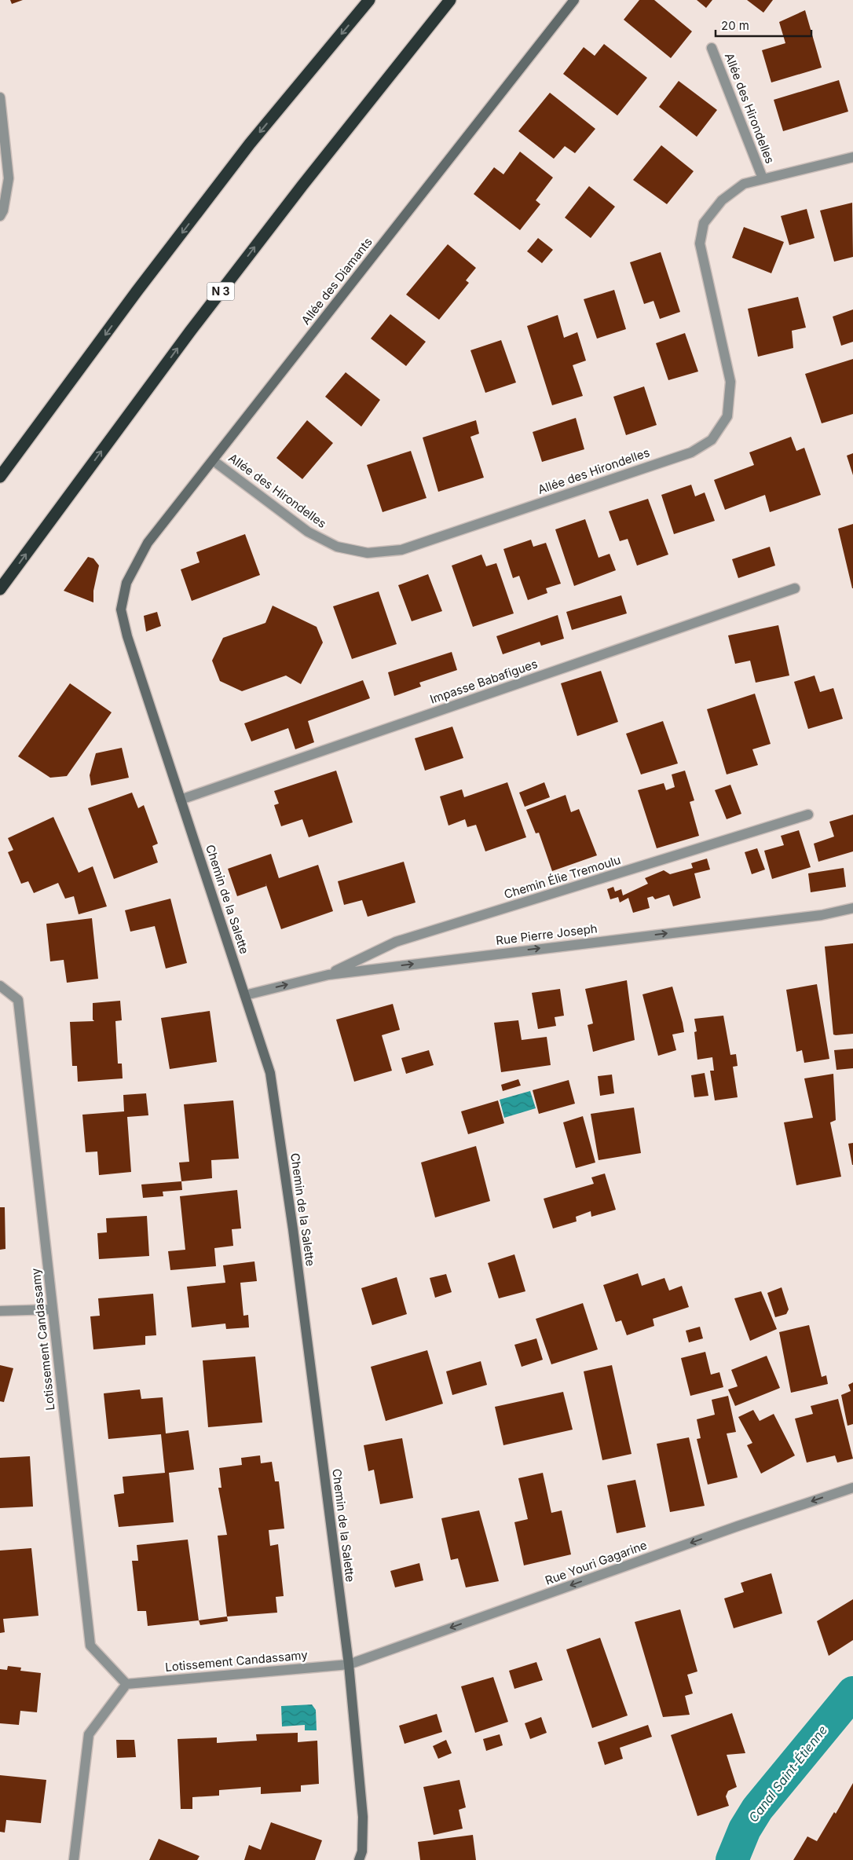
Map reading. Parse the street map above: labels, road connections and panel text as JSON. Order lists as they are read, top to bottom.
{
  "streets": {
    "highway": ["N 3"],
    "street": [
      "Allée des Hirondelles",
      "Allée des Diamants",
      "Impasse Babafigues",
      "Chemin Élie Tremoulu",
      "Chemin de la Salette",
      "Rue Pierre Joseph",
      "Lotissement Candassamy",
      "Rue Youri Gagarine"
    ]
  },
  "crossings": [
    ["Allée des Hirondelles", "Allée des Diamants"],
    ["Allée des Diamants", "Chemin de la Salette"],
    ["Impasse Babafigues", "Chemin de la Salette"],
    ["Chemin Élie Tremoulu", "Rue Pierre Joseph"],
    ["Chemin de la Salette", "Rue Pierre Joseph"],
    ["Chemin de la Salette", "Lotissement Candassamy"],
    ["Chemin de la Salette", "Rue Youri Gagarine"],
    ["Lotissement Candassamy", "Rue Youri Gagarine"]
  ],
  "one_way": ["Rue Pierre Joseph", "Rue Youri Gagarine"],
  "water": ["Canal Saint-Étienne"],
  "scale_bar": "20 m"
}
